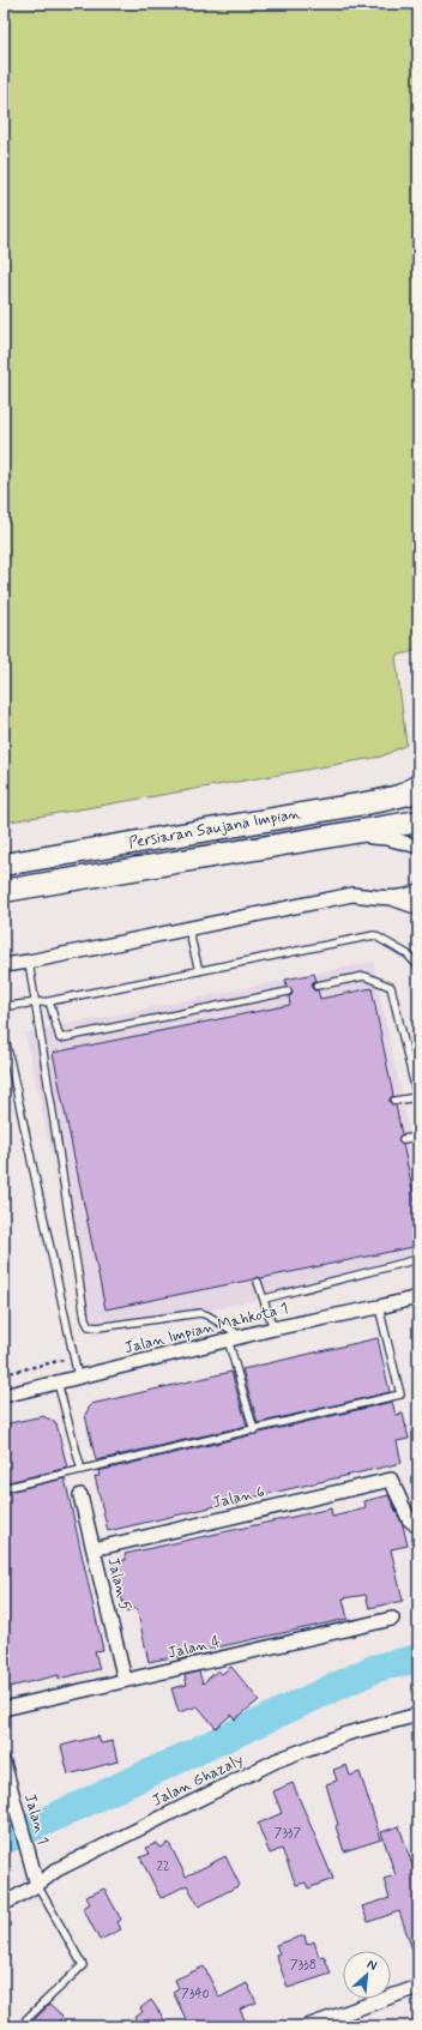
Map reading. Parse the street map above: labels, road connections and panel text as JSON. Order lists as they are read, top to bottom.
{
  "streets": {
    "highway": ["Persiaran Saujana Impian"],
    "street": [
      "Jalan Impian Mahkota 1",
      "Jalan 6",
      "Jalan 5",
      "Jalan 4",
      "Jalan Ghazaly",
      "Jalan 1"
    ]
  },
  "crossings": [
    ["Jalan 6", "Jalan 5"],
    ["Jalan 5", "Jalan 4"],
    ["Jalan Ghazaly", "Jalan 1"]
  ],
  "house_numbers": [
    "7337",
    "22",
    "7338",
    "7340"
  ],
  "north": "top right"
}
